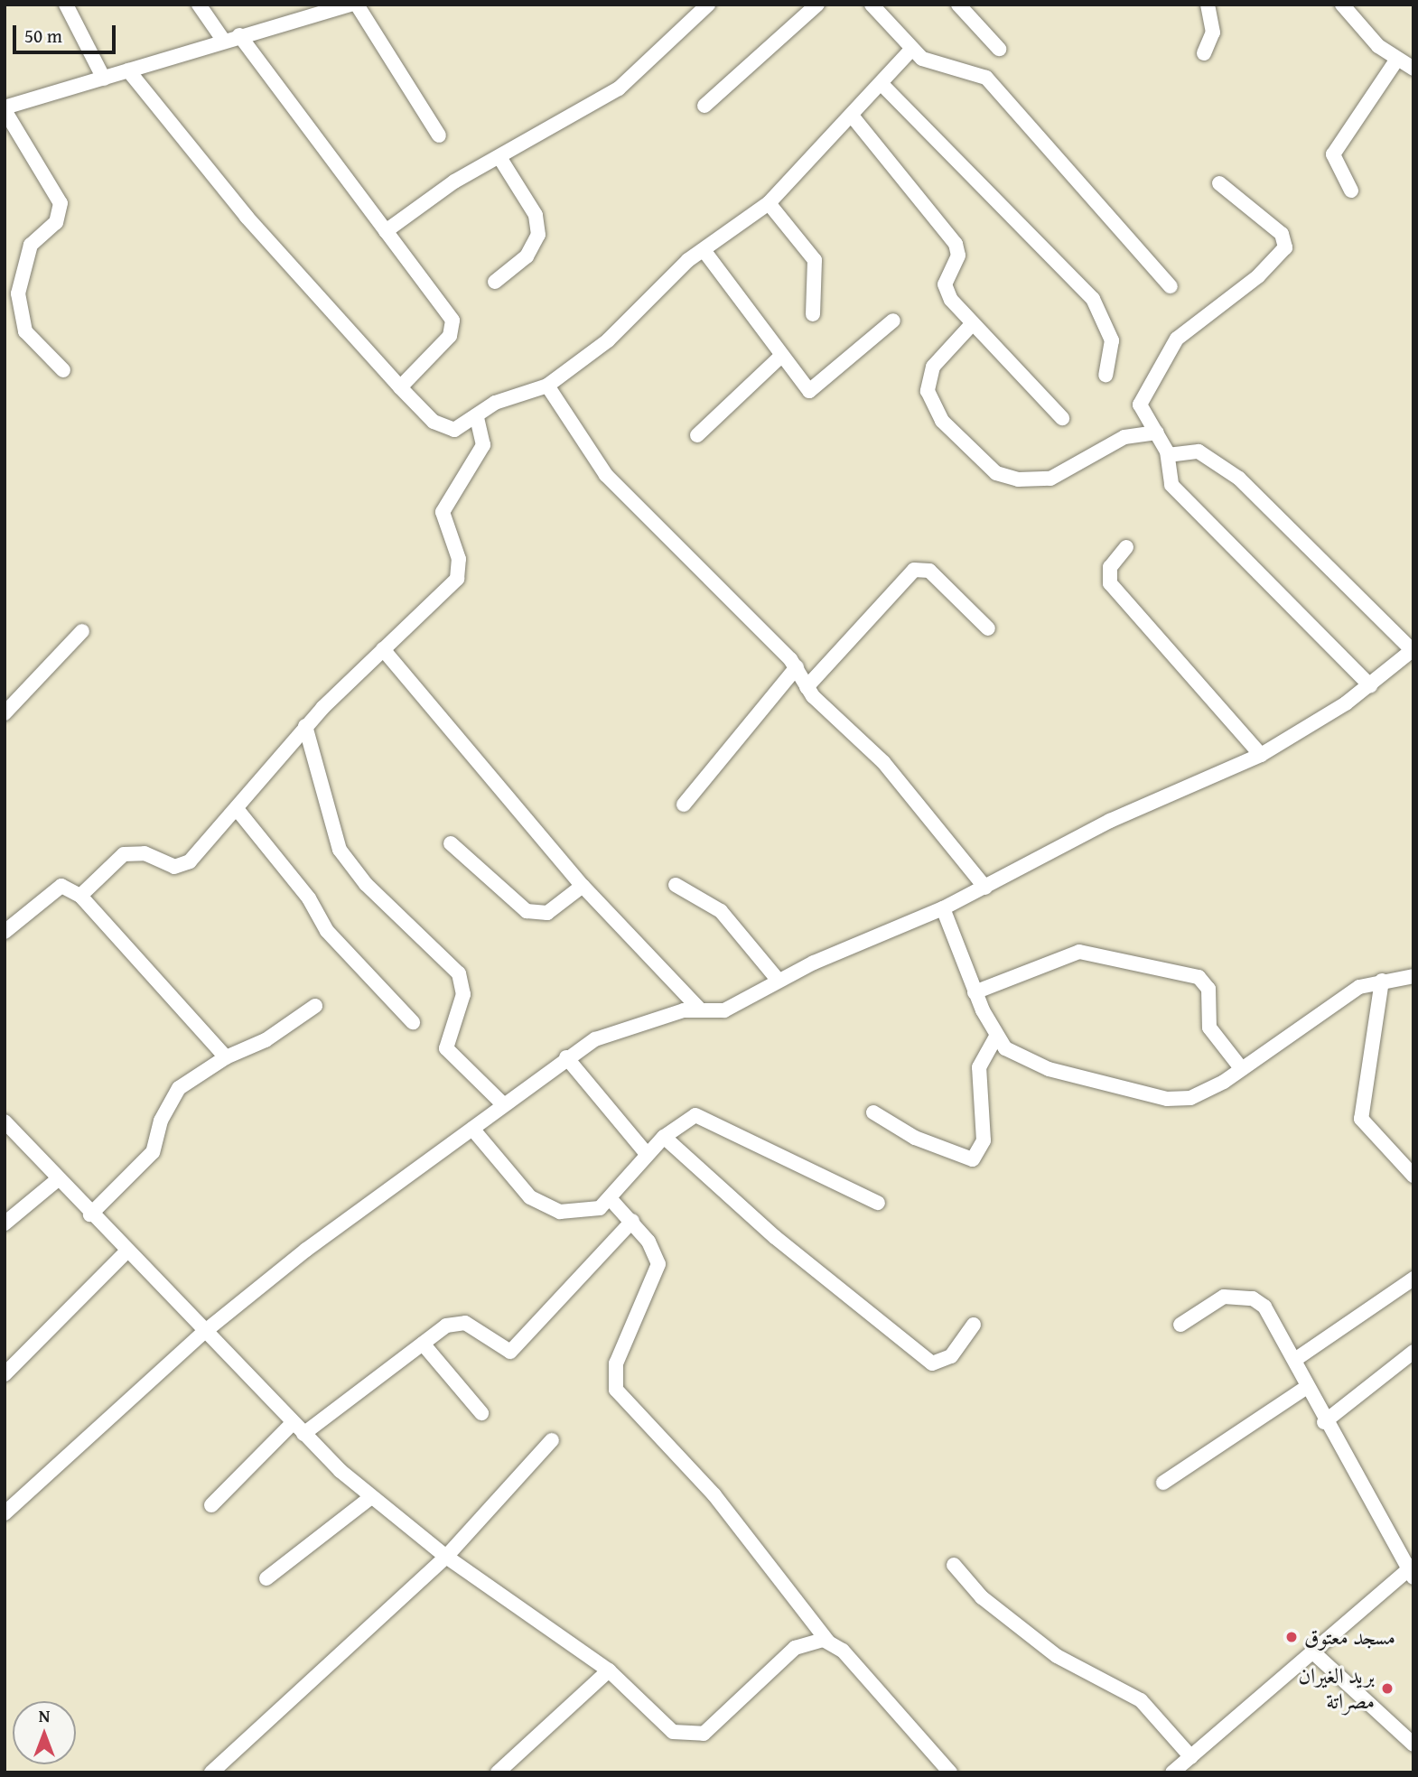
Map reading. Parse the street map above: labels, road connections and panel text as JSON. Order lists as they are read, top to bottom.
{
  "places": ["مسجد معتوق", "بريد الغيران مصراتة"],
  "scale_bar": "50 m",
  "north": "top"
}
